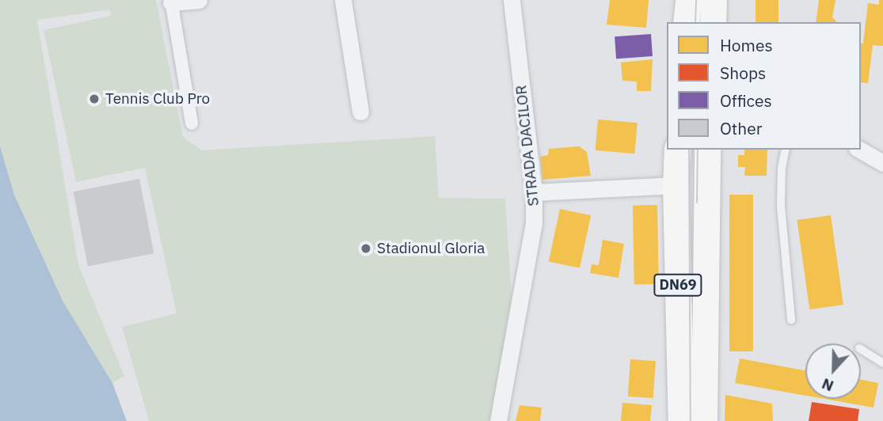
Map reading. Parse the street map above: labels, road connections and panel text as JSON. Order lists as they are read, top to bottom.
{
  "streets": {
    "main road": ["DN69"],
    "street": ["STRADA DACILOR"]
  },
  "places": ["Tennis Club Pro", "Stadionul Gloria"],
  "legend": [
    "Homes",
    "Shops",
    "Offices",
    "Other"
  ],
  "north": "bottom"
}
